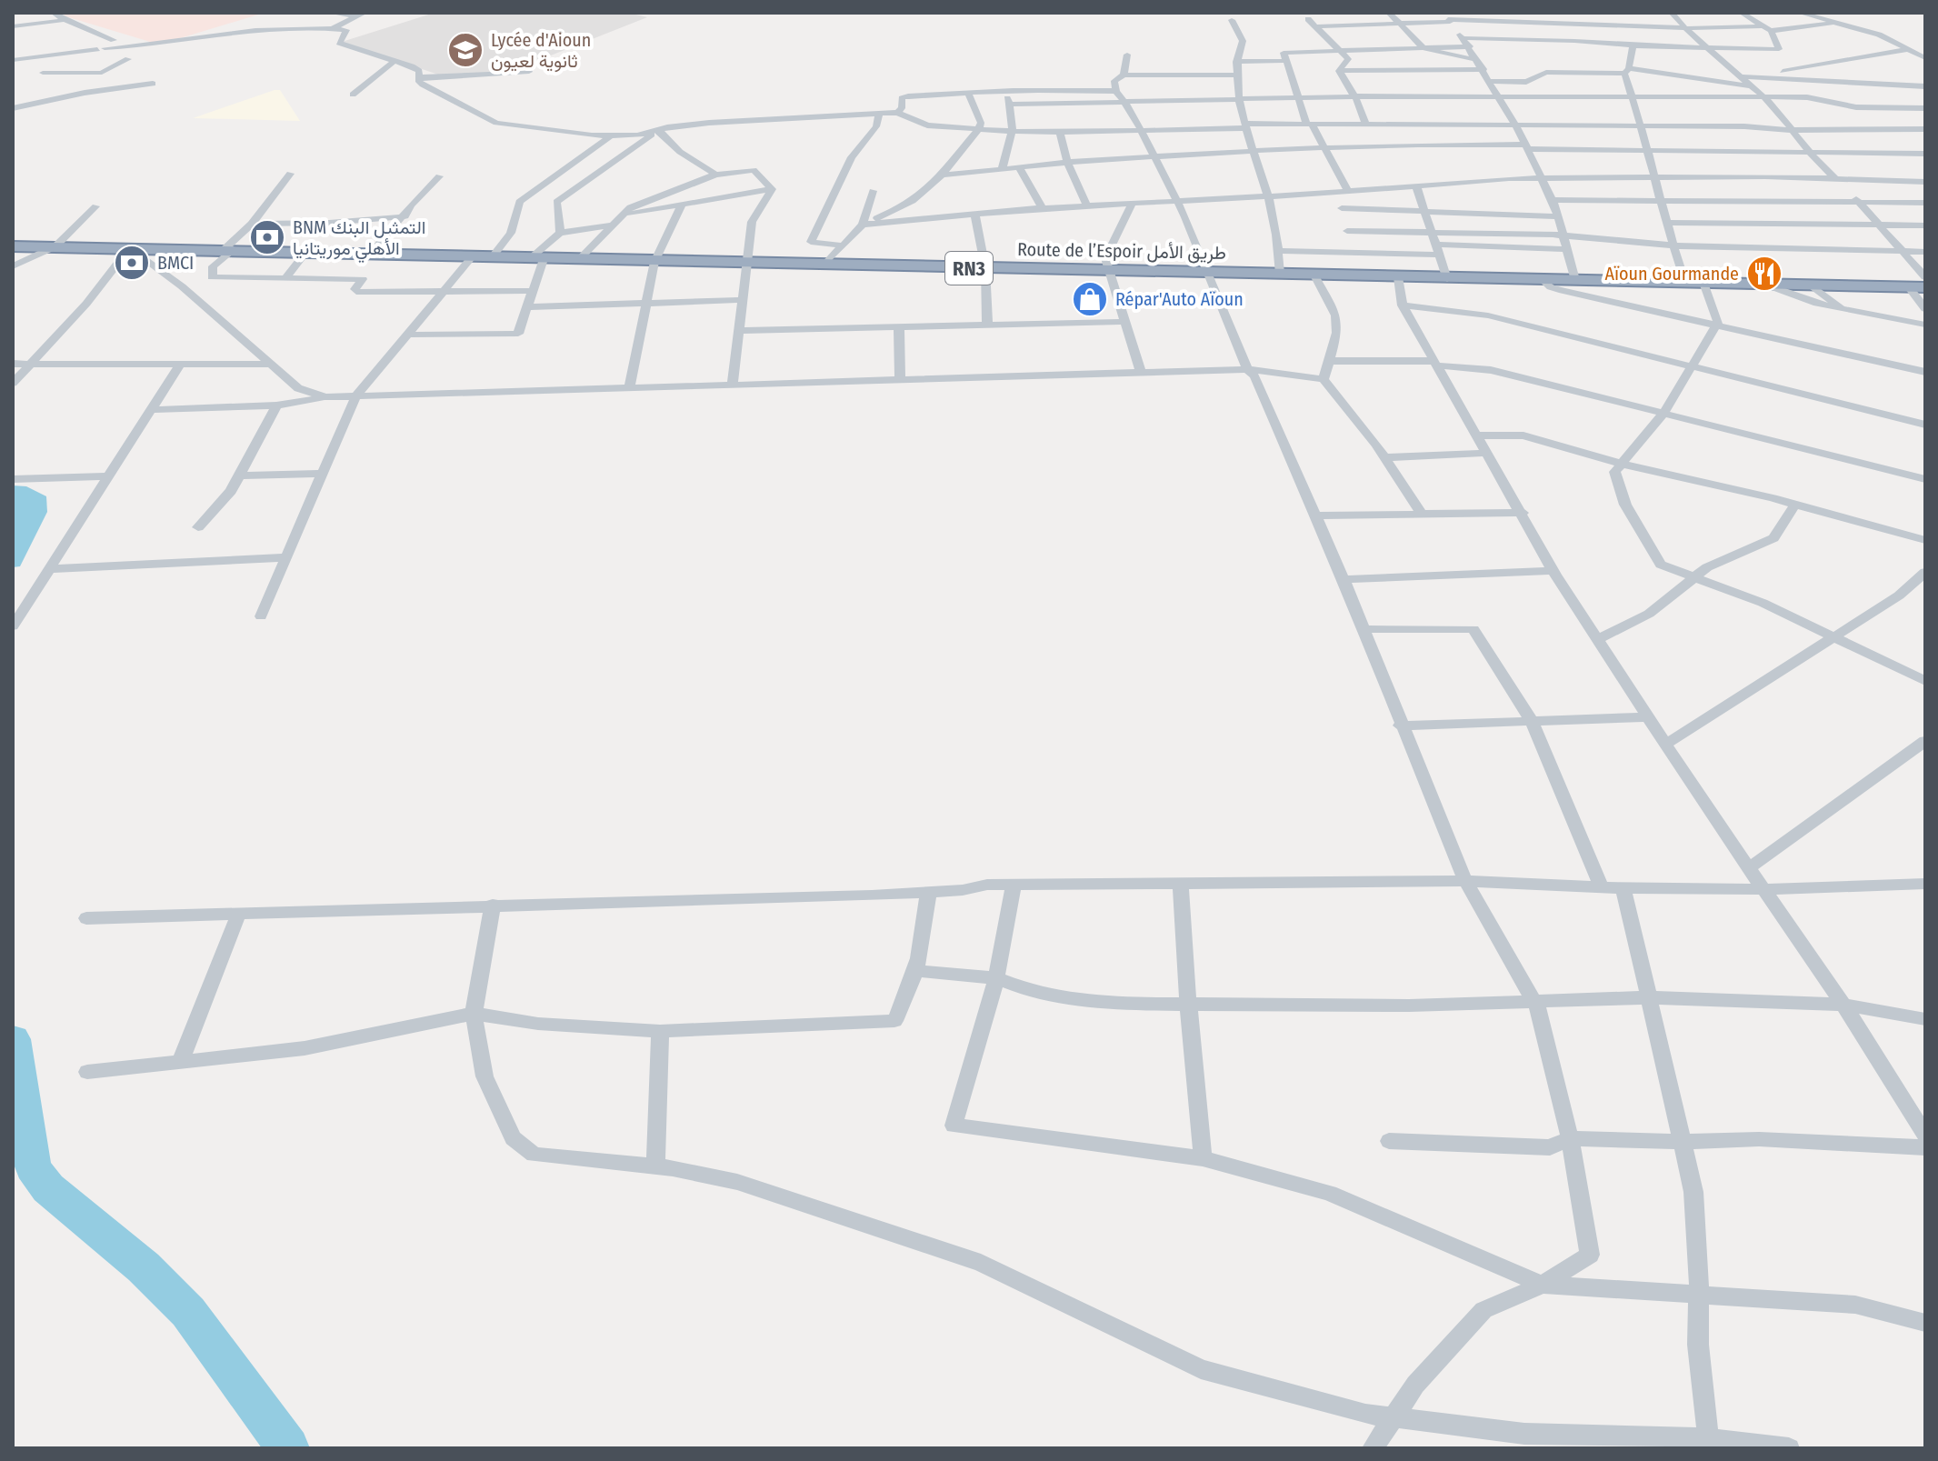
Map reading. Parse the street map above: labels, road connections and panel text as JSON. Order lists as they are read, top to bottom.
{
  "streets": {
    "highway": ["Route de l’Espoir طريق الأمل", "RN3"]
  },
  "places": {
    "school or university": ["Lycée d'Aioun ثانوية لعيون"],
    "bank": ["BNM التمثيل البنك الأهلي موريتانيا", "BMCI"],
    "restaurant": ["Aïoun Gourmande"],
    "shop": ["Répar'Auto Aïoun"]
  }
}
